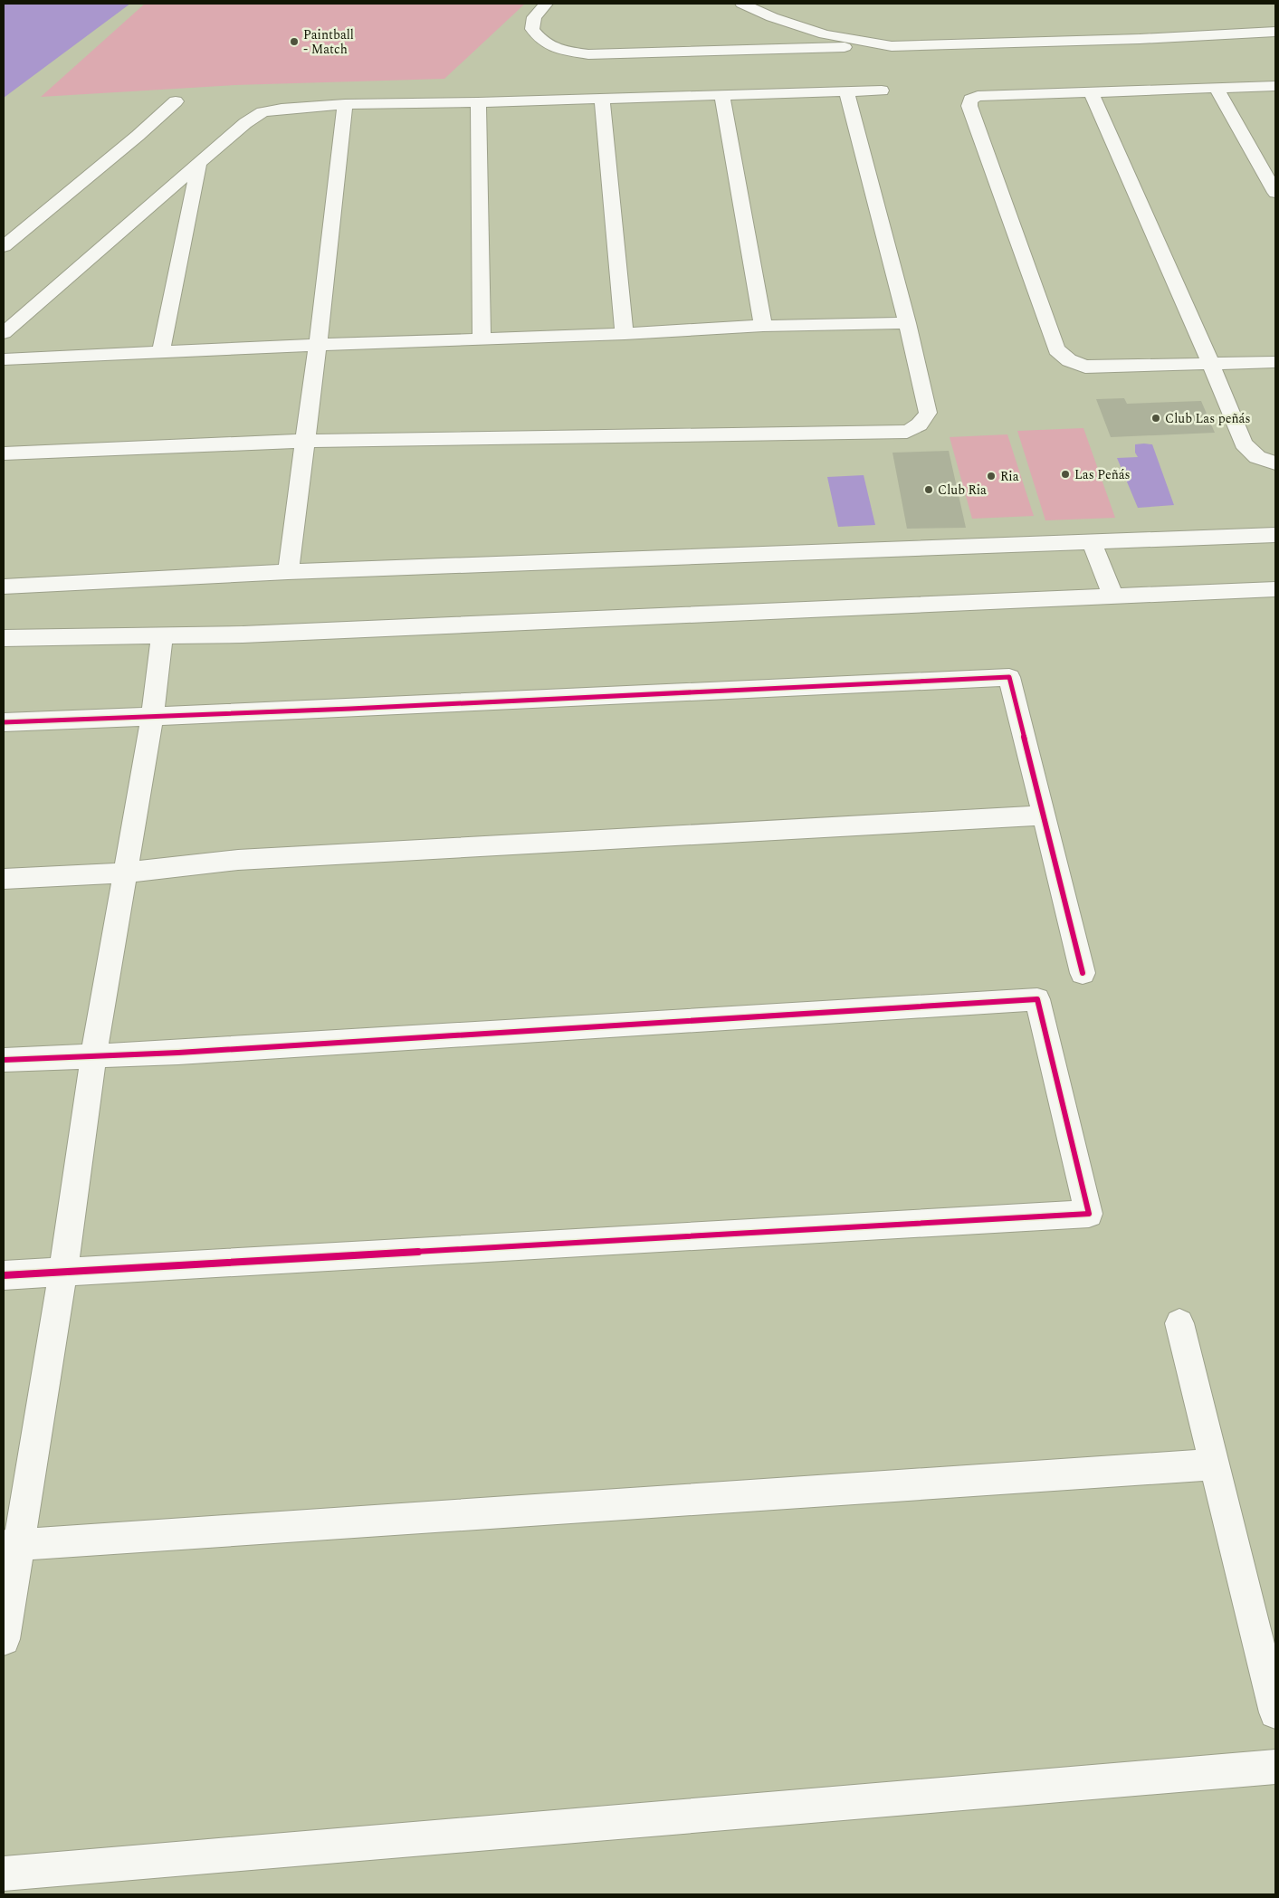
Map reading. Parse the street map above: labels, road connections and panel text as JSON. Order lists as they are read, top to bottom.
{
  "places": [
    "Paintball - Match",
    "Club Las peñás",
    "Las Peñás",
    "Ria",
    "Club Ria"
  ]
}
